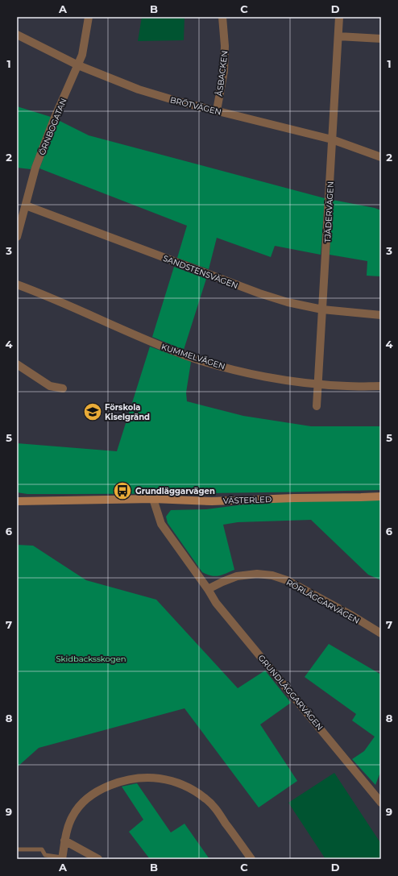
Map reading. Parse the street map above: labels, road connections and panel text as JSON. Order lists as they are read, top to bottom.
{
  "streets": {
    "street": [
      "ÅSBACKEN",
      "BRÖTVÄGEN",
      "ÖRNBOGATAN",
      "TJÄDERVÄGEN",
      "SANDSTENSVÄGEN",
      "KUMMELVÄGEN",
      "VÄSTERLED",
      "RÖRLÄGGARVÄGEN",
      "GRUNDLÄGGARVÄGEN"
    ]
  },
  "crossings": [
    ["ÅSBACKEN", "BRÖTVÄGEN"],
    ["BRÖTVÄGEN", "ÖRNBOGATAN"],
    ["BRÖTVÄGEN", "TJÄDERVÄGEN"],
    ["ÖRNBOGATAN", "SANDSTENSVÄGEN"],
    ["TJÄDERVÄGEN", "SANDSTENSVÄGEN"],
    ["TJÄDERVÄGEN", "KUMMELVÄGEN"],
    ["VÄSTERLED", "GRUNDLÄGGARVÄGEN"],
    ["RÖRLÄGGARVÄGEN", "GRUNDLÄGGARVÄGEN"]
  ],
  "parks": ["Skidbacksskogen"],
  "places": {
    "school or university": ["Förskola Kiselgränd"],
    "bus stop": ["Grundläggarvägen"]
  },
  "grid": {
    "columns": [
      "A",
      "B",
      "C",
      "D"
    ],
    "rows": [
      "1",
      "2",
      "3",
      "4",
      "5",
      "6",
      "7",
      "8",
      "9"
    ]
  }
}
